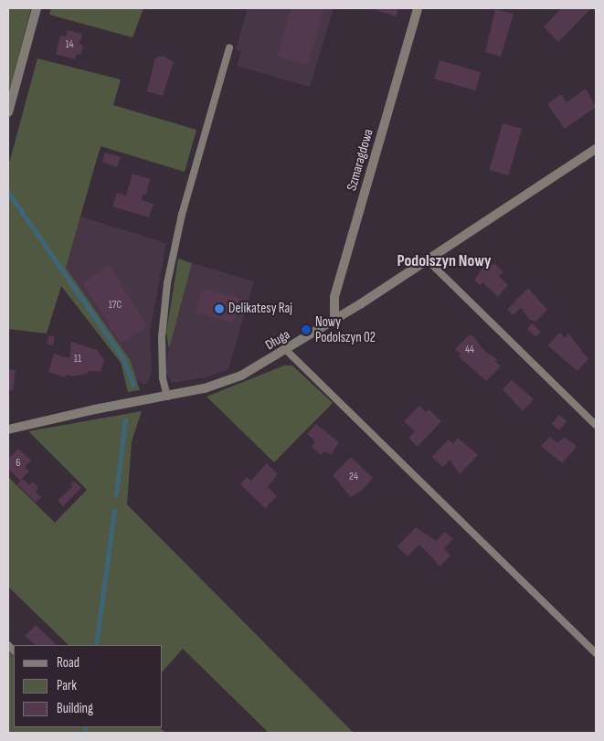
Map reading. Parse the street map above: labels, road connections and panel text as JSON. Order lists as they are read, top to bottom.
{
  "streets": {
    "street": ["Szmaragdowa", "Długa"]
  },
  "crossings": [
    ["Szmaragdowa", "Długa"]
  ],
  "districts": ["Podolszyn Nowy"],
  "places": ["Delikatesy Raj", "Nowy Podolszyn 02"],
  "house_numbers": [
    "14",
    "17C",
    "44",
    "11",
    "6",
    "24"
  ],
  "legend": ["Road", "Park", "Building"]
}
